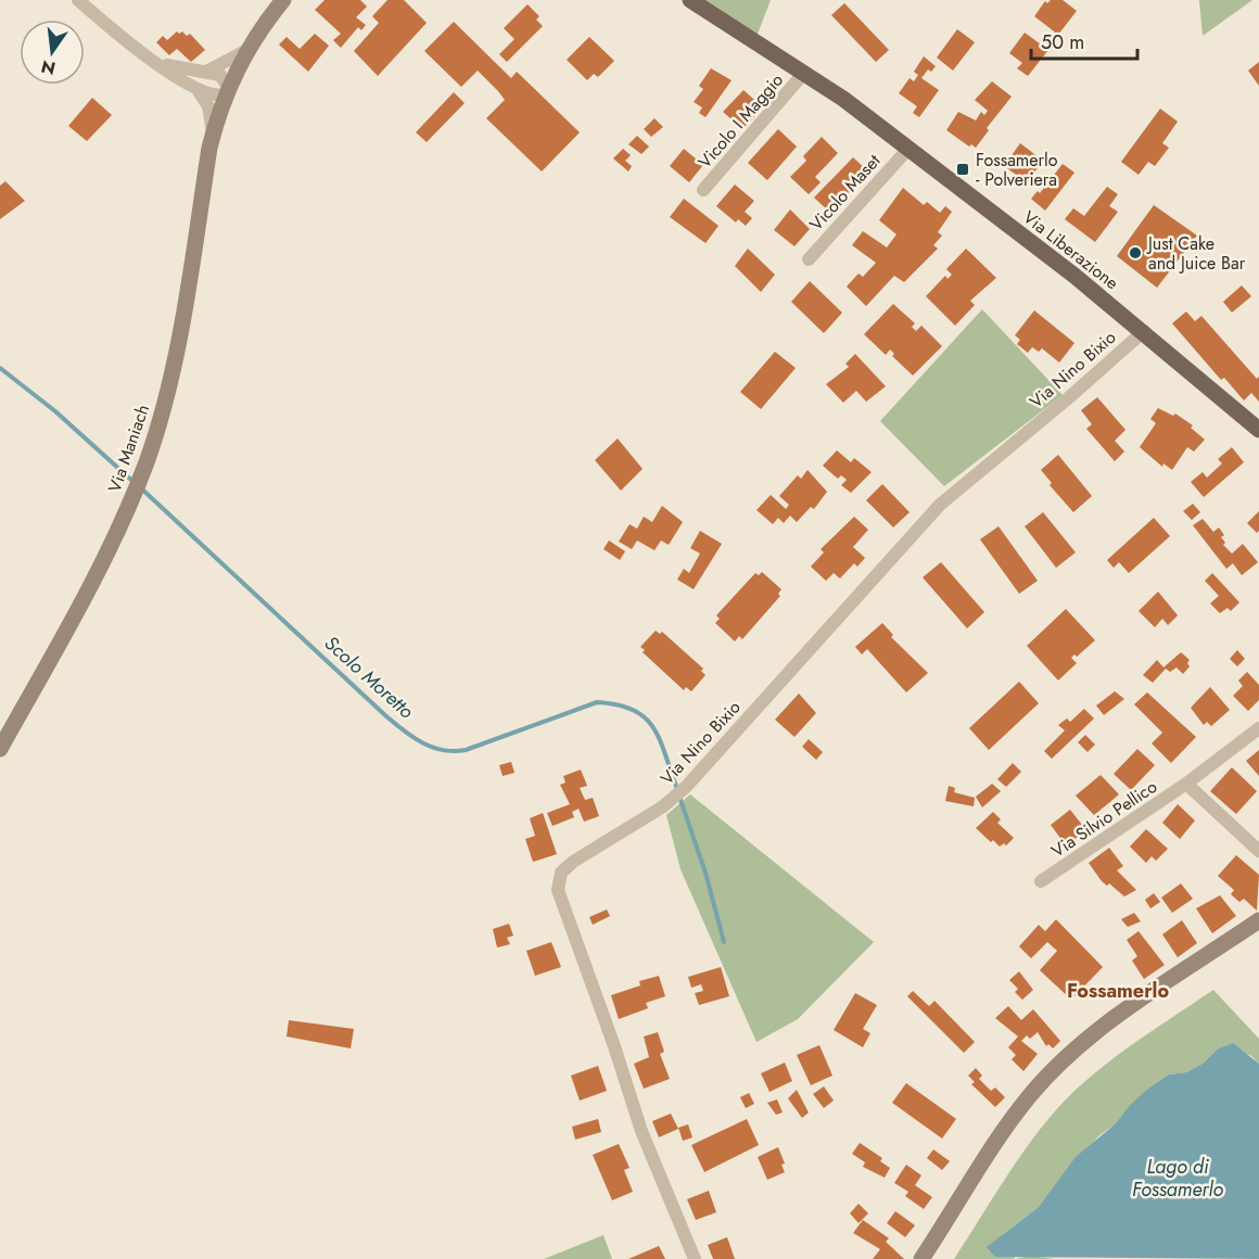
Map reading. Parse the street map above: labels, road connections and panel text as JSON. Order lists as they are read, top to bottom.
{
  "streets": {
    "main road": ["Via Liberazione", "Via Maniach"],
    "street": [
      "Vicolo I Maggio",
      "Vicolo Maset",
      "Via Nino Bixio",
      "Via Silvio Pellico"
    ]
  },
  "crossings": [
    ["Vicolo I Maggio", "Via Liberazione"],
    ["Vicolo Maset", "Via Liberazione"],
    ["Via Liberazione", "Via Nino Bixio"]
  ],
  "districts": ["Fossamerlo"],
  "water": ["Scolo Moretto", "Lago di Fossamerlo"],
  "places": {
    "transit": ["Fossamerlo - Polveriera"],
    "other": ["Just Cake and Juice Bar"]
  },
  "scale_bar": "50 m",
  "north": "bottom"
}
